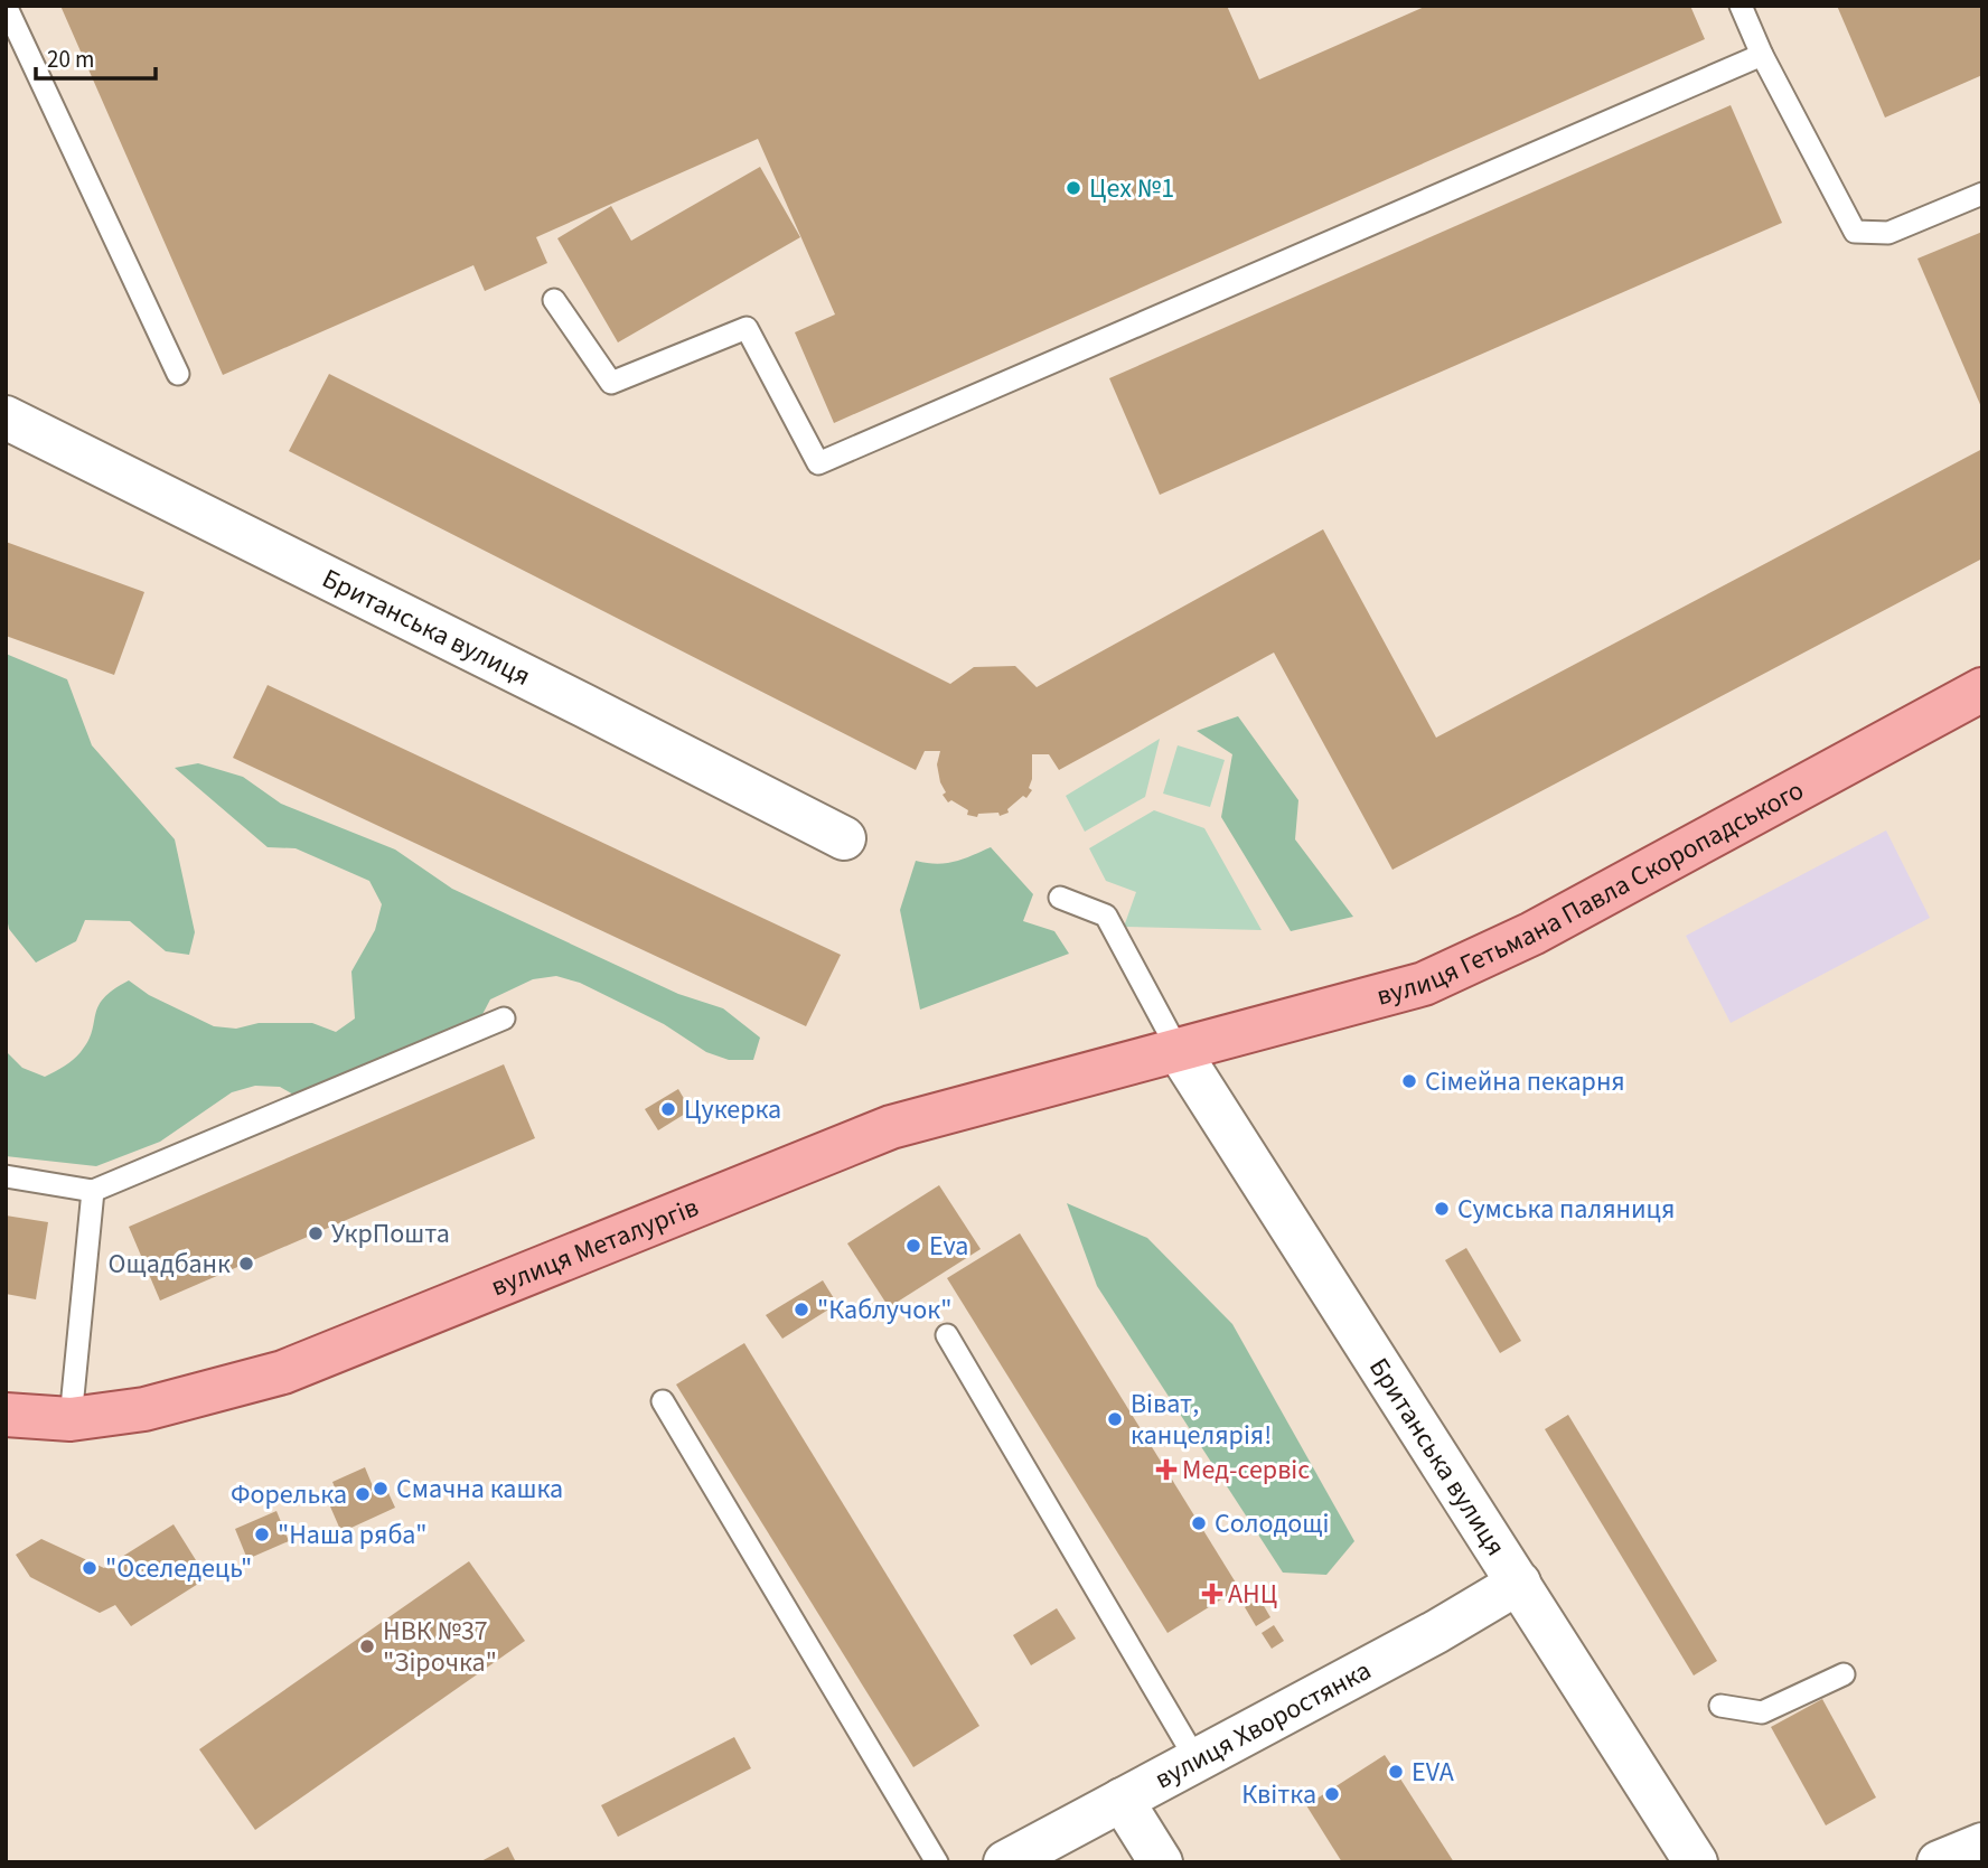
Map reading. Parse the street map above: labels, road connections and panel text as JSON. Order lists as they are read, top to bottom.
{
  "streets": {
    "main road": ["вулиця Гетьмана Павла Скоропадського", "вулиця Металургів"],
    "street": ["Британська вулиця", "вулиця Хворостянка"]
  },
  "crossings": [
    ["Британська вулиця", "вулиця Гетьмана Павла Скоропадського"],
    ["Британська вулиця", "вулиця Металургів"],
    ["Британська вулиця", "вулиця Хворостянка"],
    ["вулиця Гетьмана Павла Скоропадського", "вулиця Металургів"]
  ],
  "places": {
    "other": [
      "Цех №1",
      "Сімейна пекарня",
      "Цукерка",
      "Сумська паляниця",
      "УкрПошта",
      "Eva",
      "Ощадбанк",
      "\"Каблучок\"",
      "Віват, канцелярія!",
      "Смачна кашка",
      "Форелька",
      "Солодощі",
      "\"Наша ряба\"",
      "\"Оселедець\"",
      "НВК №37 \"Зірочка\"",
      "EVA",
      "Квітка"
    ],
    "health": ["Мед-сервіс", "АНЦ"]
  },
  "scale_bar": "20 m"
}
